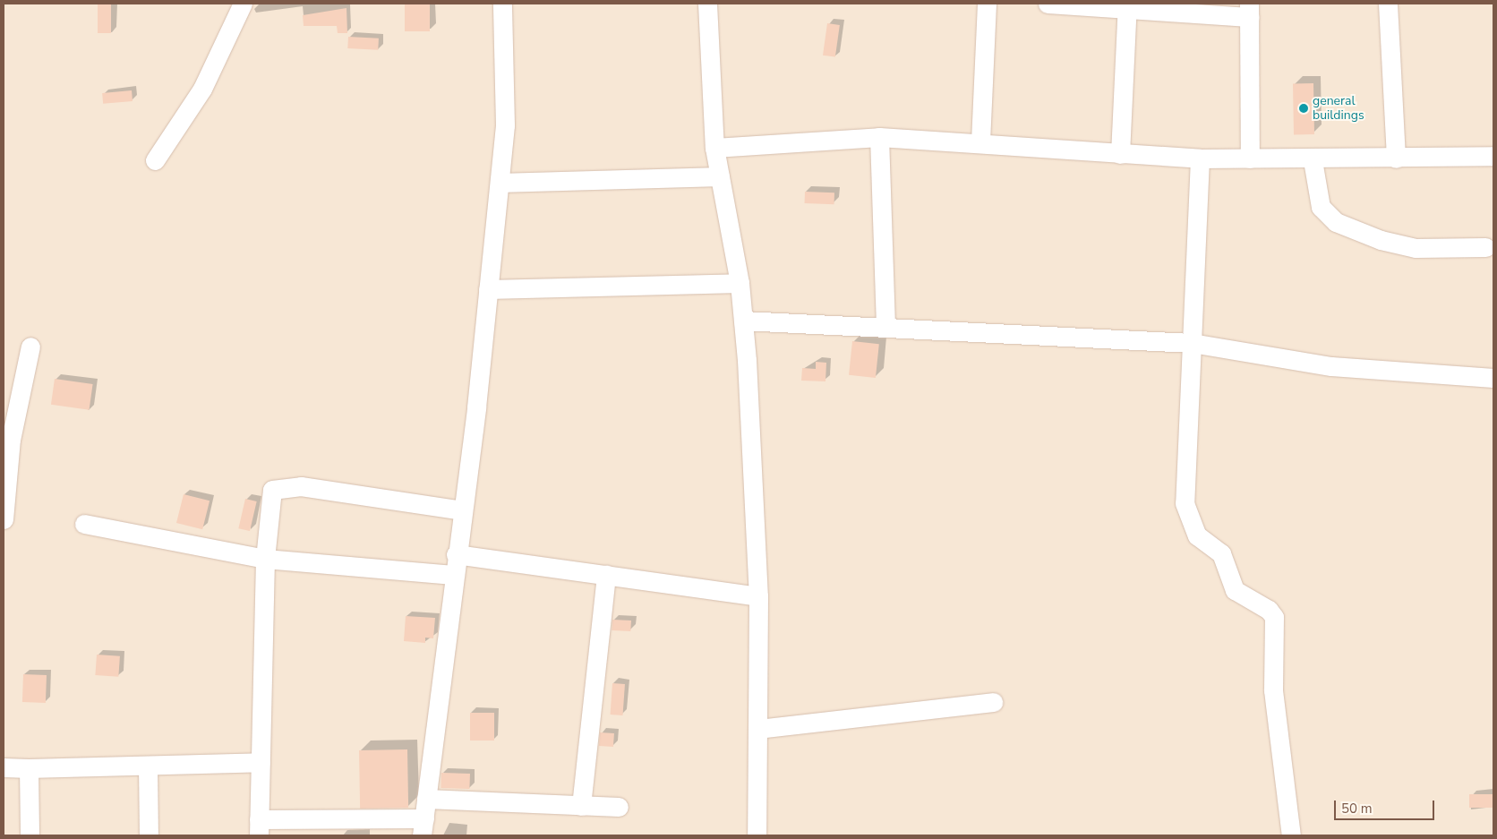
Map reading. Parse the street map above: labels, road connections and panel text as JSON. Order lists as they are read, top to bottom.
{
  "places": ["general buildings"],
  "scale_bar": "50 m"
}
